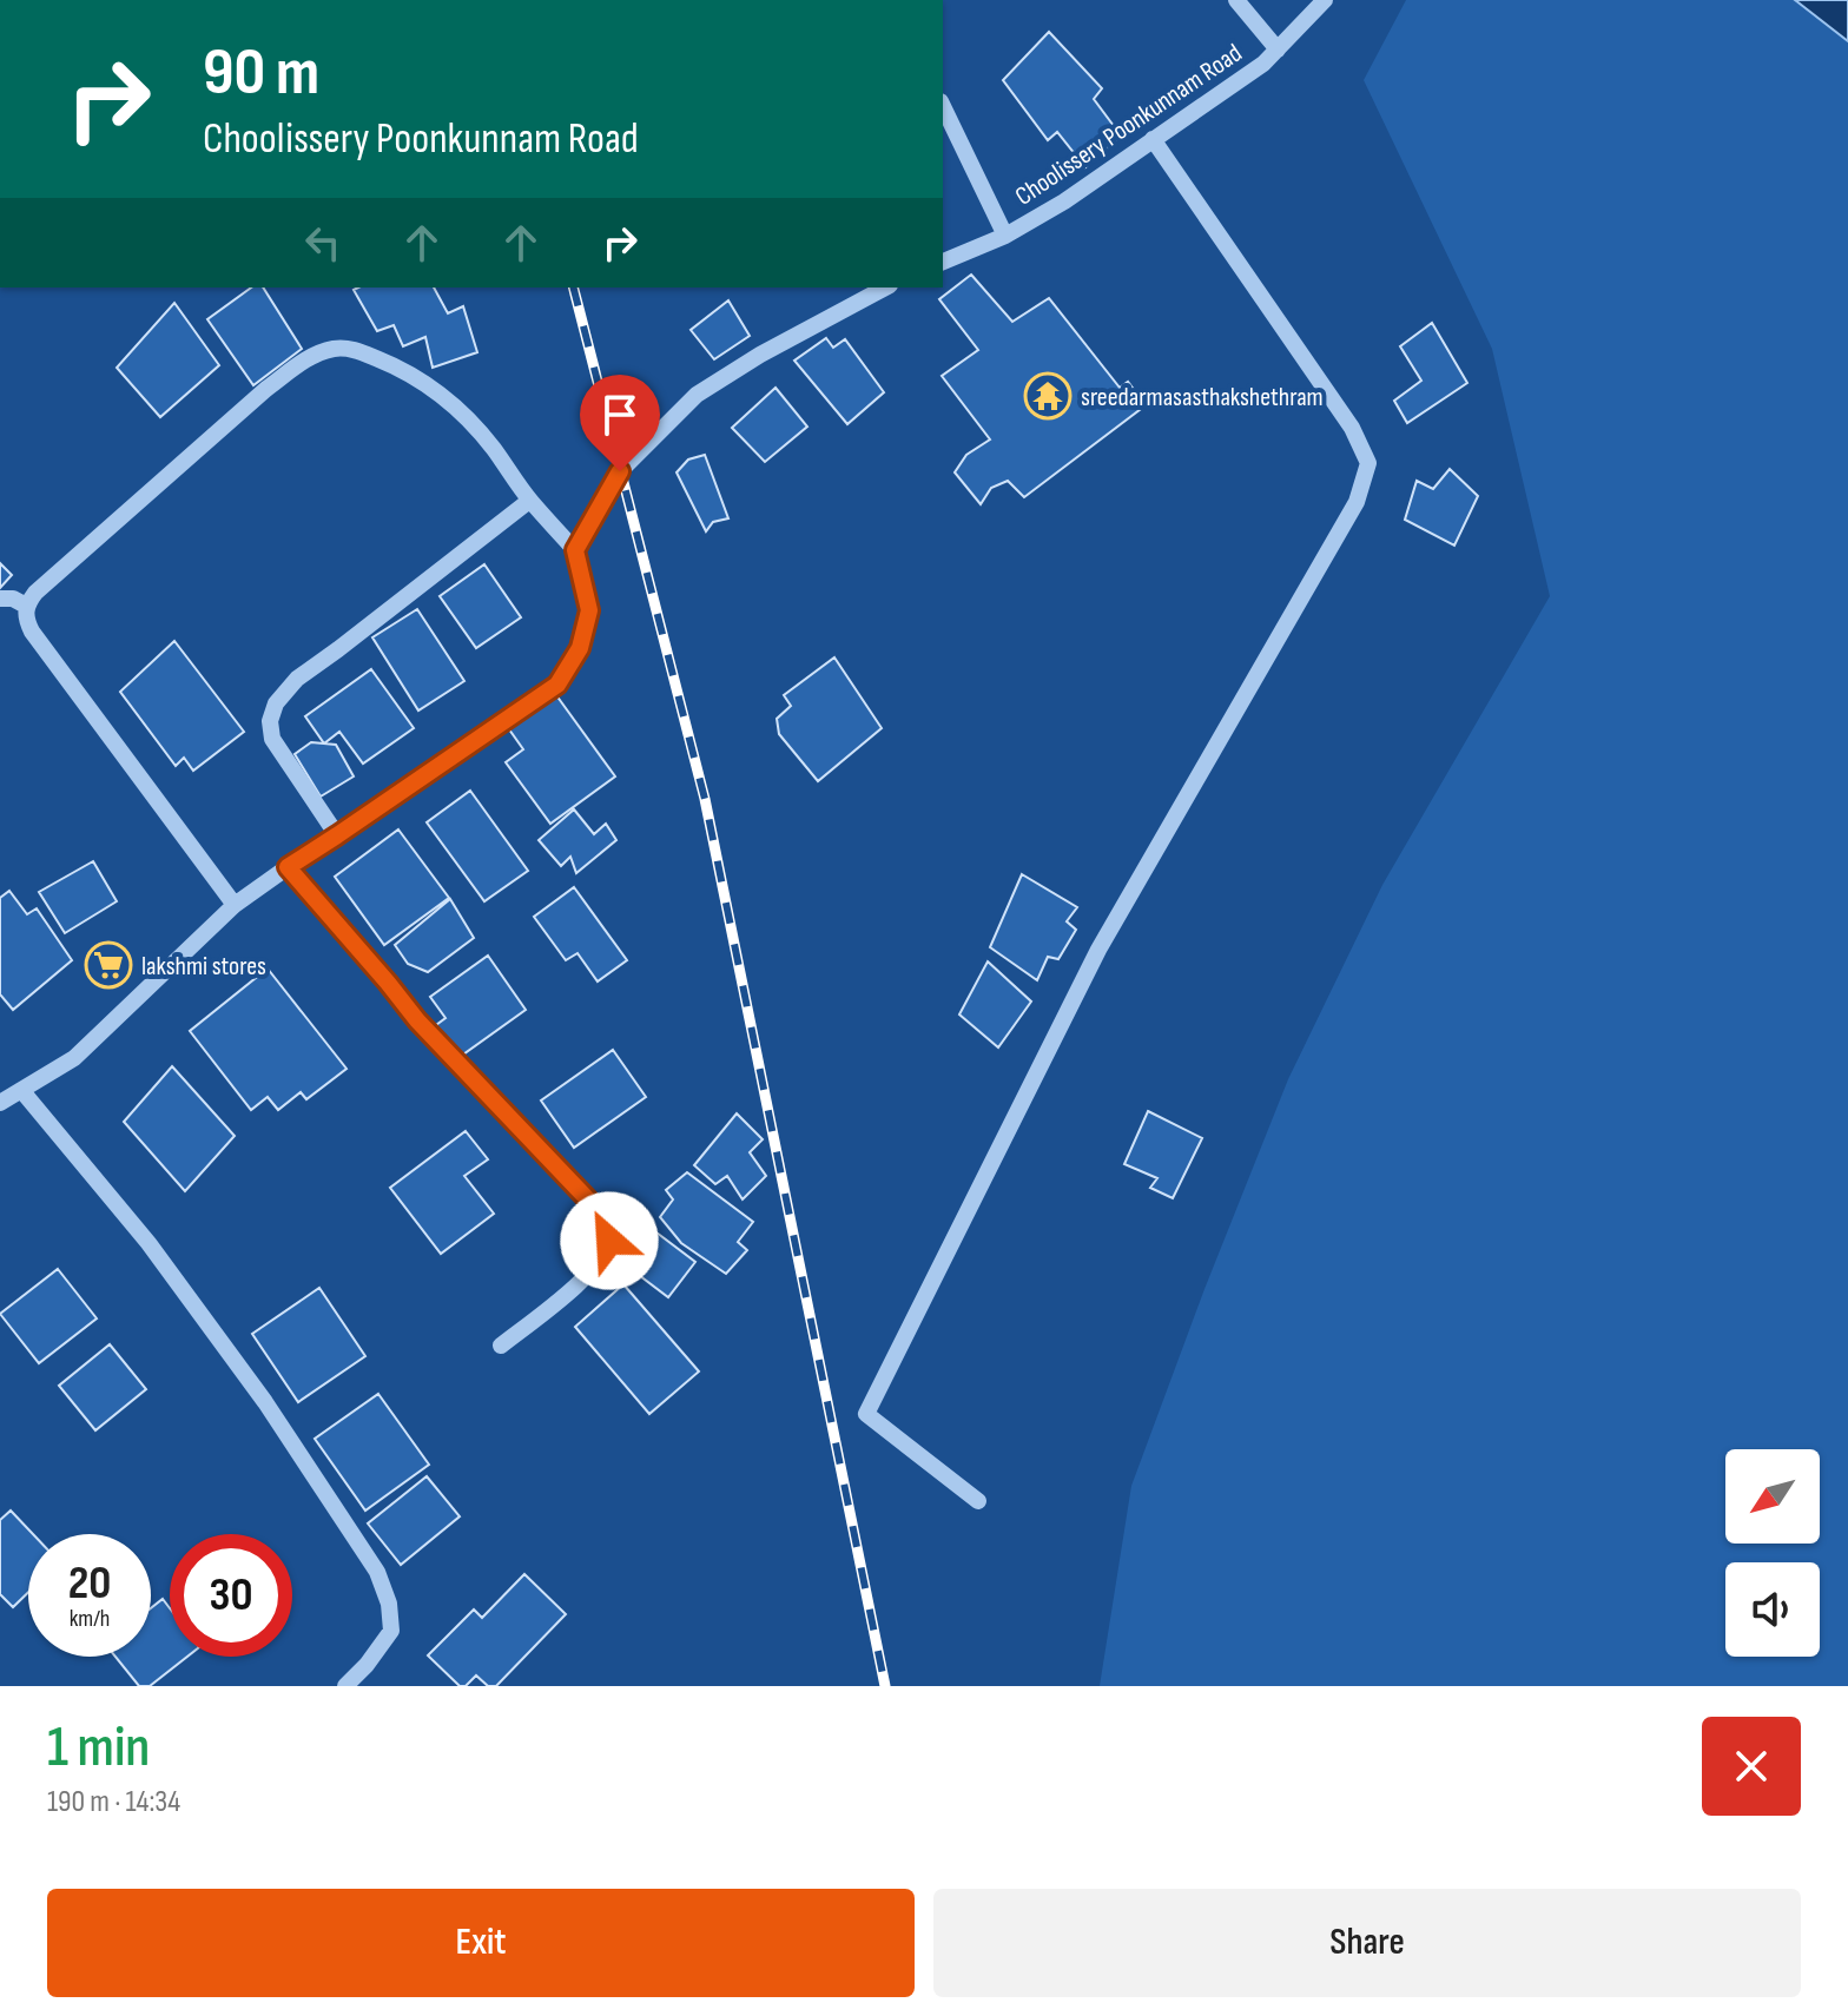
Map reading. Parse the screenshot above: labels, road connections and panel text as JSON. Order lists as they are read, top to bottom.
{
  "streets": {
    "street": ["Choolissery Poonkunnam Road"]
  },
  "places": {
    "temple": ["sreedarmasasthakshethram"],
    "supermarket": ["lakshmi stores"]
  },
  "north": "bottom left",
  "page": {
    "turn": ["90 m", "Choolissery Poonkunnam Road"],
    "speed": "20 km/h",
    "limit": "30",
    "heading": ["1 min", "190 m · 14:34"],
    "buttons": ["Exit", "Share"]
  }
}
